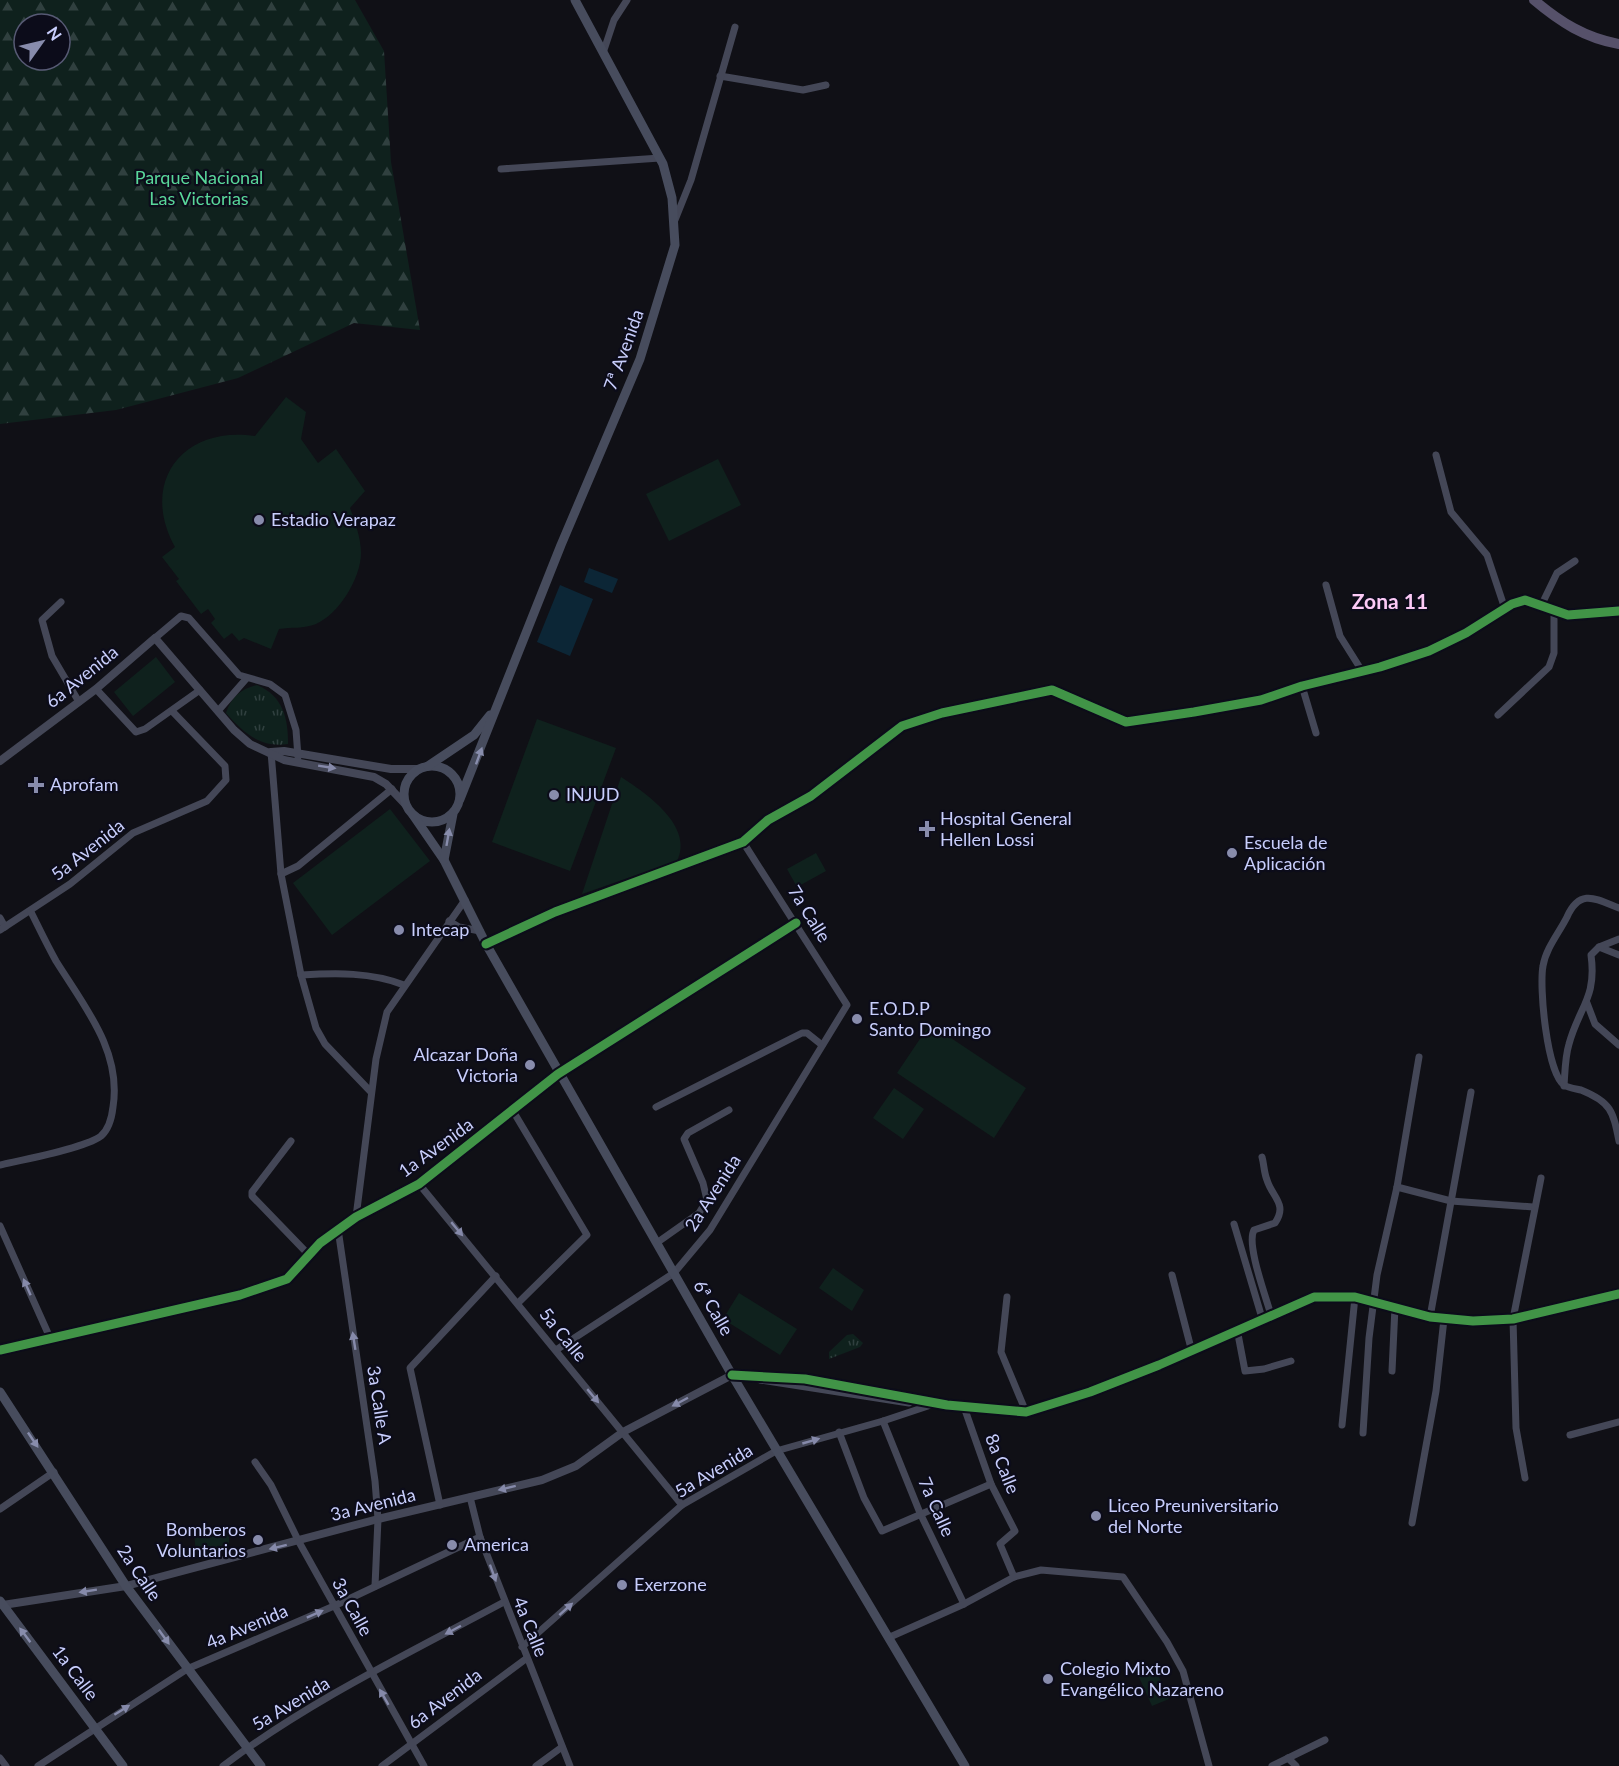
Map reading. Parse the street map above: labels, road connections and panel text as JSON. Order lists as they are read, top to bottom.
{
  "streets": {
    "main road": [
      "7ª Avenida",
      "6ª Calle",
      "2a Calle",
      "1a Calle"
    ],
    "street": [
      "6a Avenida",
      "5a Avenida",
      "7a Calle",
      "1a Avenida",
      "2a Avenida",
      "5a Calle",
      "3a Calle A",
      "8a Calle",
      "3a Avenida",
      "3a Calle",
      "4a Avenida",
      "4a Calle"
    ]
  },
  "crossings": [
    ["7ª Avenida", "6ª Calle"],
    ["6a Avenida", "3a Calle"],
    ["6a Avenida", "4a Calle"],
    ["5a Avenida", "7a Calle"],
    ["5a Avenida", "6ª Calle"],
    ["5a Avenida", "5a Calle"],
    ["5a Avenida", "2a Calle"],
    ["5a Avenida", "3a Calle"],
    ["5a Avenida", "4a Calle"],
    ["7a Calle", "1a Avenida"],
    ["7a Calle", "2a Avenida"],
    ["1a Avenida", "6ª Calle"],
    ["1a Avenida", "5a Calle"],
    ["1a Avenida", "3a Calle A"],
    ["2a Avenida", "6ª Calle"],
    ["2a Avenida", "5a Calle"],
    ["6ª Calle", "3a Avenida"],
    ["5a Calle", "3a Avenida"],
    ["3a Calle A", "3a Avenida"],
    ["3a Calle A", "4a Avenida"],
    ["3a Avenida", "2a Calle"],
    ["3a Avenida", "3a Calle"],
    ["3a Avenida", "4a Calle"],
    ["3a Avenida", "1a Calle"],
    ["2a Calle", "4a Avenida"],
    ["3a Calle", "4a Avenida"],
    ["4a Avenida", "4a Calle"],
    ["4a Avenida", "1a Calle"]
  ],
  "one_way": [
    "5a Calle",
    "3a Calle A",
    "3a Avenida",
    "2a Calle",
    "4a Avenida",
    "1a Calle"
  ],
  "districts": ["Zona 11"],
  "parks": ["Parque Nacional Las Victorias"],
  "places": {
    "other": [
      "Estadio Verapaz",
      "INJUD",
      "Escuela de Aplicación",
      "Intecap",
      "E.O.D.P Santo Domingo",
      "Alcazar Doña Victoria",
      "Liceo Preuniversitario del Norte",
      "Bomberos Voluntarios",
      "America",
      "Exerzone",
      "Colegio Mixto Evangélico Nazareno"
    ],
    "health": ["Aprofam", "Hospital General Hellen Lossi"]
  },
  "north": "top right"
}
